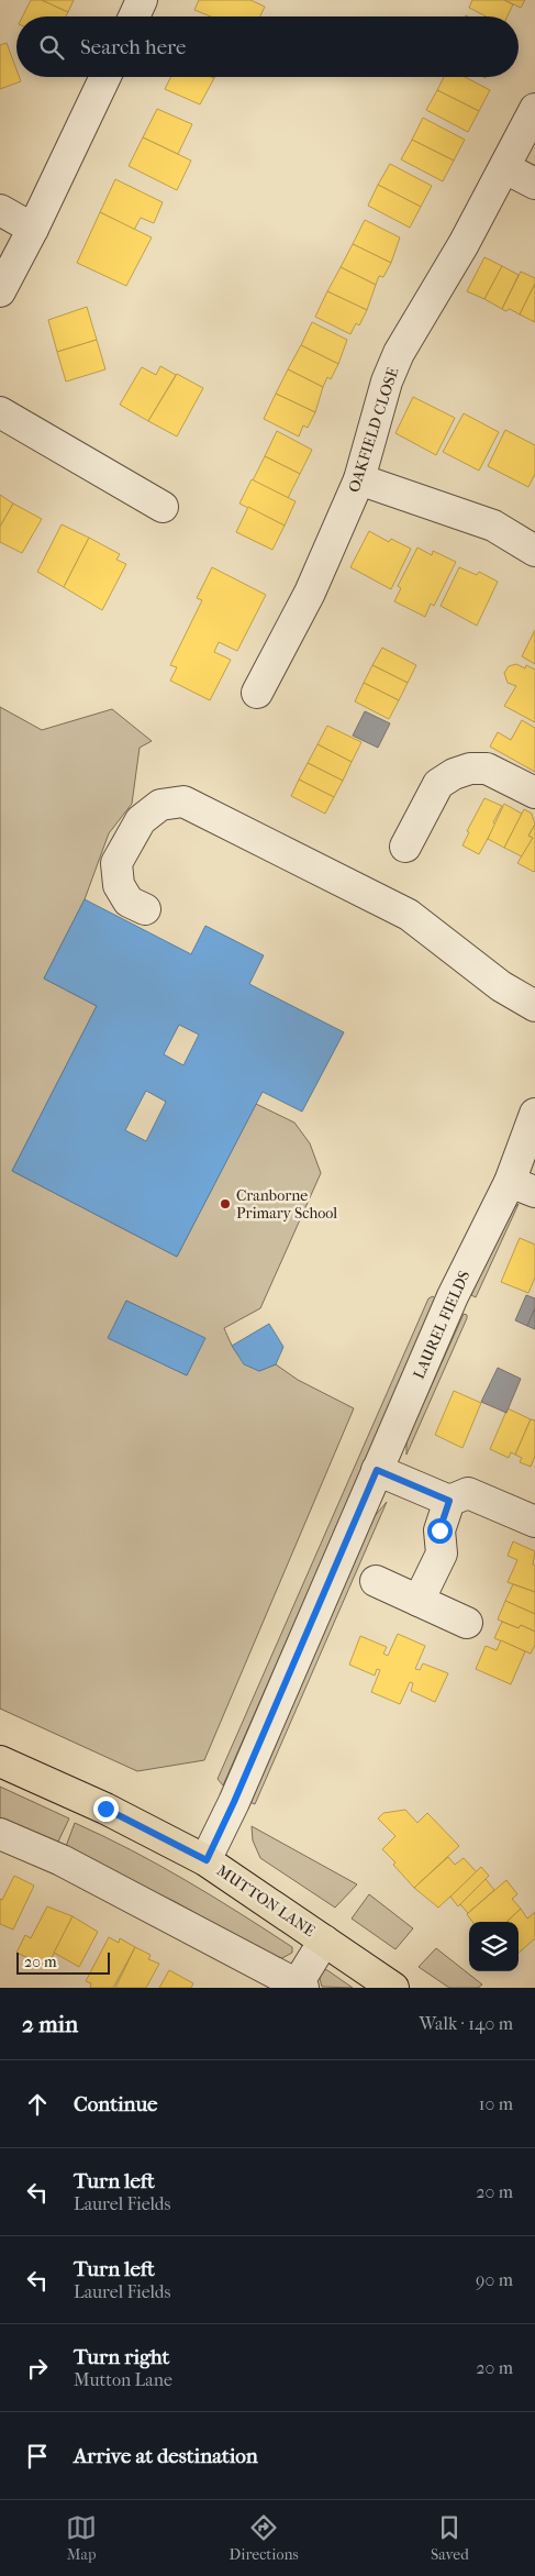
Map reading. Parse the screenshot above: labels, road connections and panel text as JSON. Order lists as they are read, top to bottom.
{
  "streets": {
    "main road": ["MUTTON LANE"],
    "street": ["OAKFIELD CLOSE", "LAUREL FIELDS"]
  },
  "crossings": [
    ["LAUREL FIELDS", "MUTTON LANE"]
  ],
  "places": ["Cranborne Primary School"],
  "scale_bar": "20 m",
  "page": {
    "search": "Search here",
    "scale": "20 m",
    "heading": ["2 min", "Walk · 140 m"],
    "list": [
      ["Continue", "10 m"],
      ["Turn left", "Laurel Fields", "20 m"],
      ["Turn left", "Laurel Fields", "90 m"],
      ["Turn right", "Mutton Lane", "20 m"],
      "Arrive at destination"
    ],
    "nav": ["Map", "Directions", "Saved"]
  }
}
